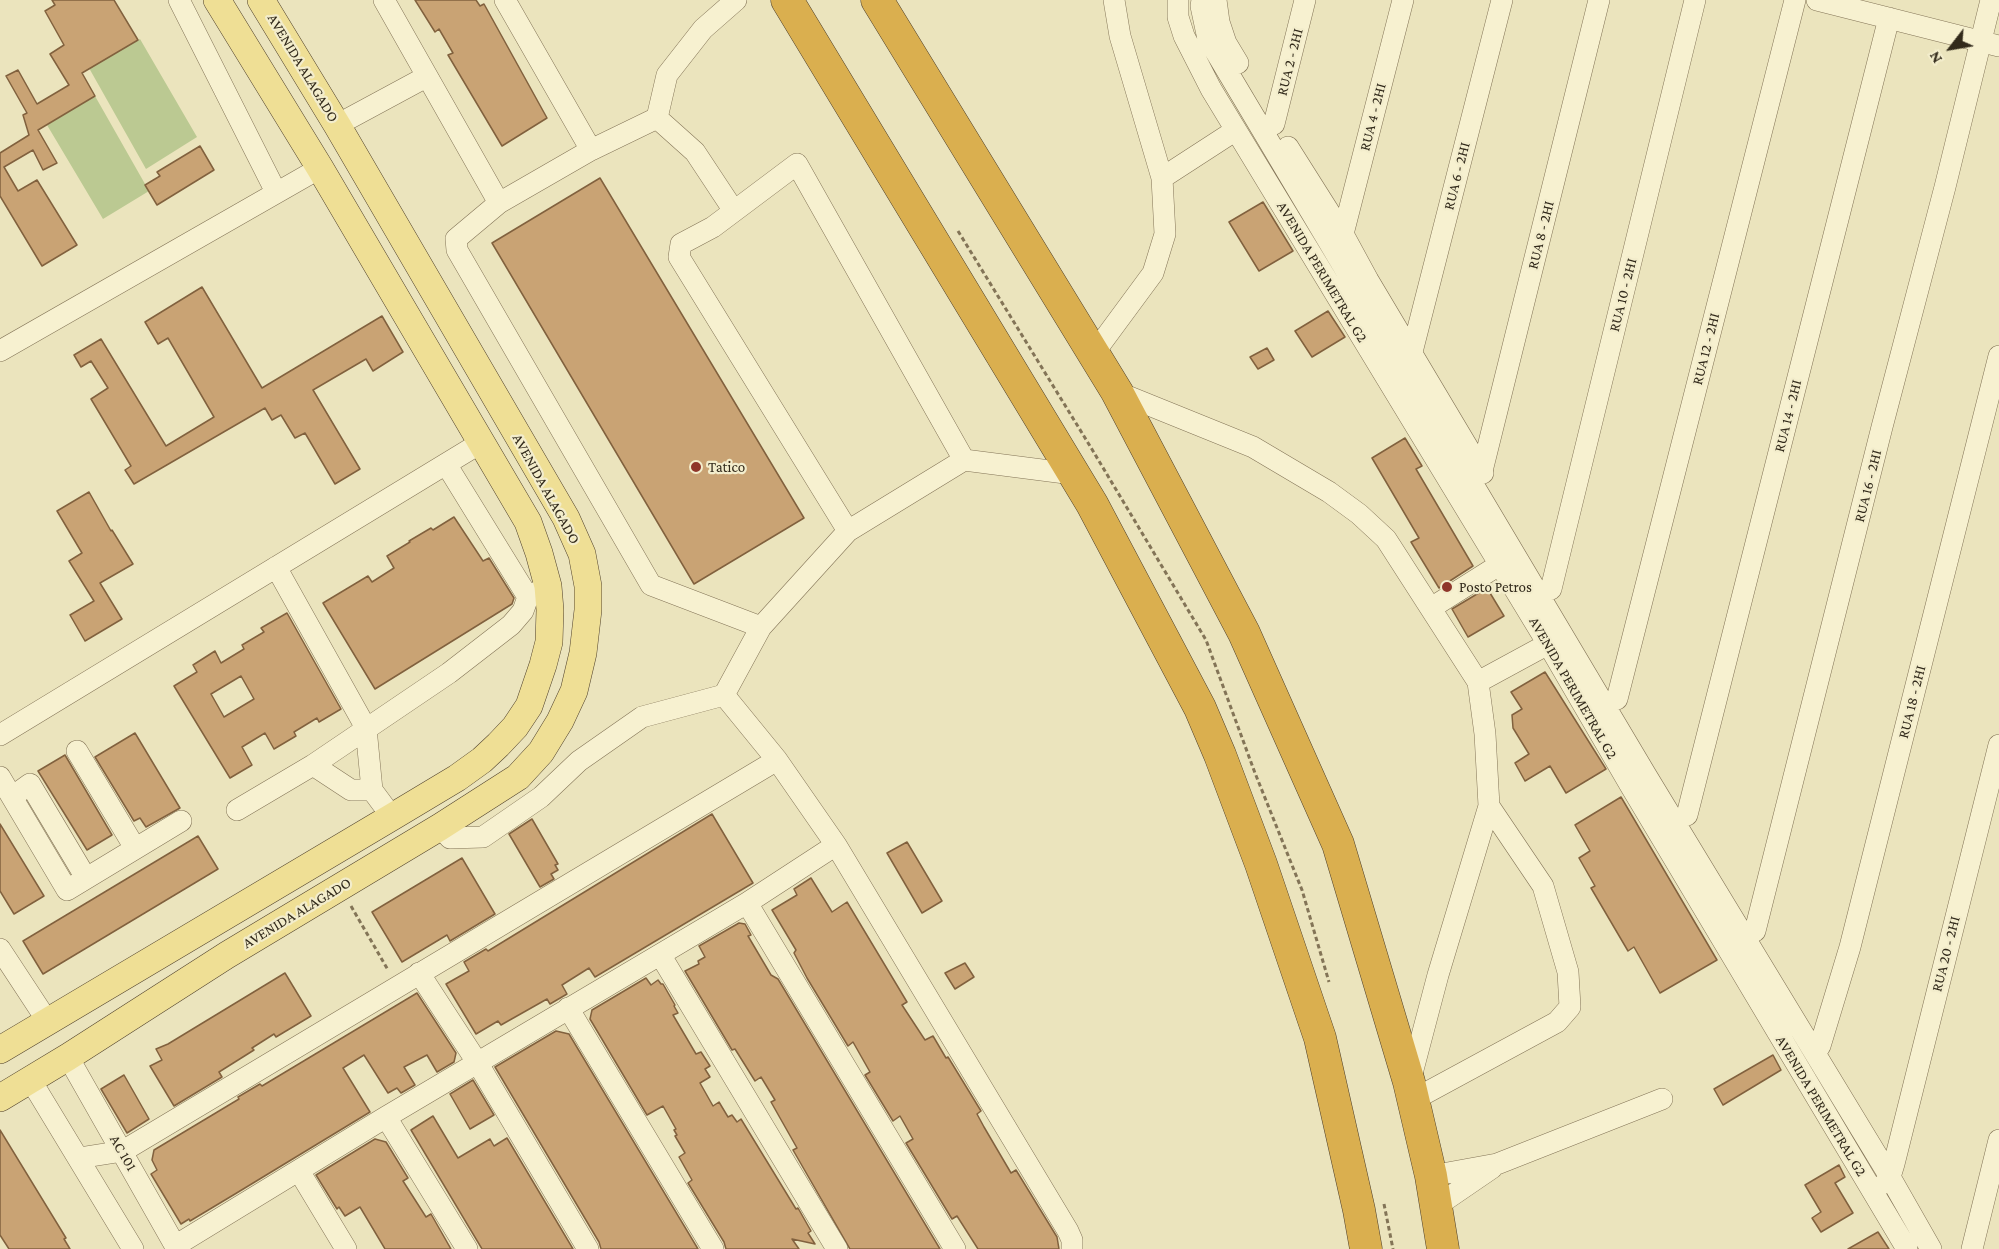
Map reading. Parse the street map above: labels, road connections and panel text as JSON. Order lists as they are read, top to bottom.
{
  "streets": {
    "main road": ["AVENIDA ALAGADO"],
    "street": [
      "RUA 2 - 2HI",
      "RUA 4 - 2HI",
      "RUA 6 - 2HI",
      "RUA 8 - 2HI",
      "AVENIDA PERIMETRAL G2",
      "RUA 10 - 2HI",
      "RUA 12 - 2HI",
      "RUA 14 - 2HI",
      "RUA 16 - 2HI",
      "RUA 18 - 2HI",
      "RUA 20 - 2HI",
      "AC 101"
    ]
  },
  "crossings": [
    ["RUA 2 - 2HI", "AVENIDA PERIMETRAL G2"],
    ["AVENIDA ALAGADO", "AC 101"],
    ["RUA 4 - 2HI", "AVENIDA PERIMETRAL G2"],
    ["RUA 6 - 2HI", "AVENIDA PERIMETRAL G2"],
    ["RUA 8 - 2HI", "AVENIDA PERIMETRAL G2"],
    ["AVENIDA PERIMETRAL G2", "RUA 10 - 2HI"],
    ["AVENIDA PERIMETRAL G2", "RUA 12 - 2HI"],
    ["AVENIDA PERIMETRAL G2", "RUA 14 - 2HI"],
    ["AVENIDA PERIMETRAL G2", "RUA 16 - 2HI"],
    ["AVENIDA PERIMETRAL G2", "RUA 18 - 2HI"],
    ["AVENIDA PERIMETRAL G2", "RUA 20 - 2HI"]
  ],
  "places": ["Tatico", "Posto Petros"],
  "north": "bottom left"
}
